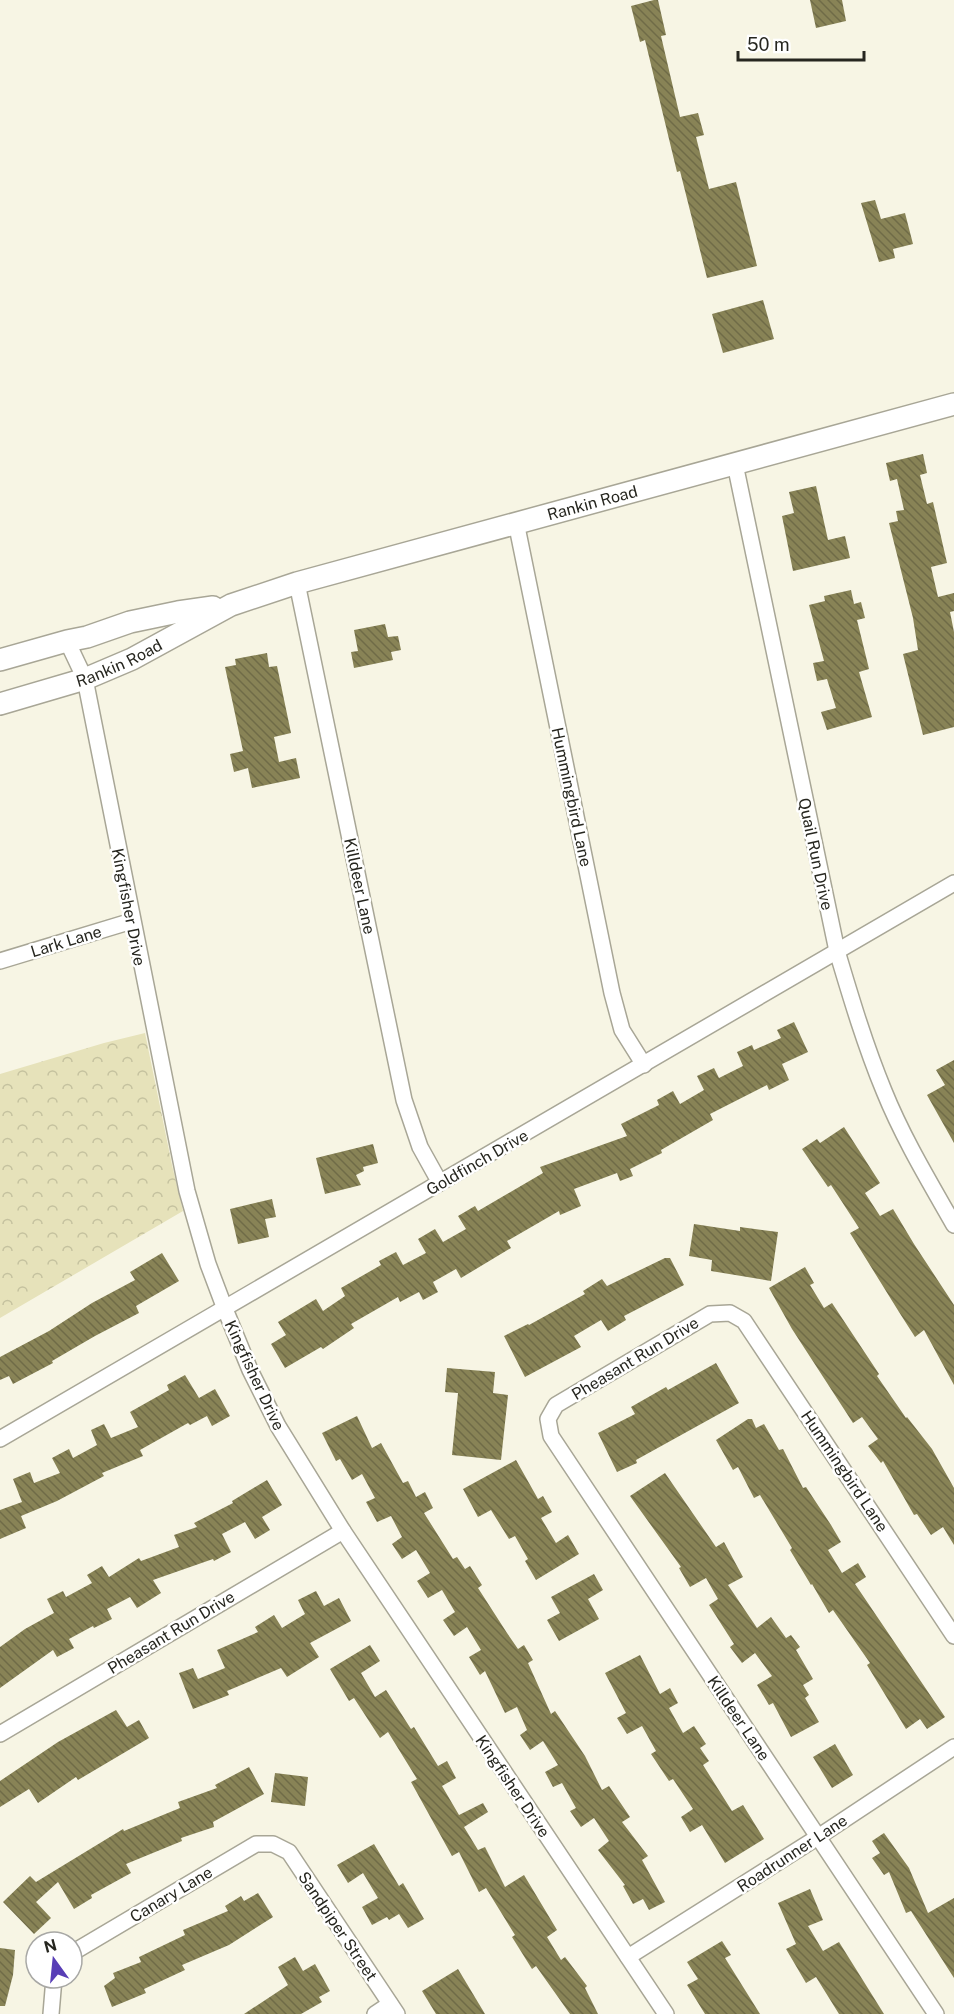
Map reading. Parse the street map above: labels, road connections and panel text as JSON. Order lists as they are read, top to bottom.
{
  "streets": {
    "street": [
      "Rankin Road",
      "Hummingbird Lane",
      "Quail Run Drive",
      "Killdeer Lane",
      "Kingfisher Drive",
      "Lark Lane",
      "Goldfinch Drive",
      "Pheasant Run Drive",
      "Roadrunner Lane",
      "Canary Lane",
      "Sandpiper Street"
    ]
  },
  "crossings": [
    ["Rankin Road", "Hummingbird Lane"],
    ["Rankin Road", "Quail Run Drive"],
    ["Rankin Road", "Killdeer Lane"],
    ["Rankin Road", "Kingfisher Drive"],
    ["Hummingbird Lane", "Goldfinch Drive"],
    ["Hummingbird Lane", "Pheasant Run Drive"],
    ["Quail Run Drive", "Goldfinch Drive"],
    ["Killdeer Lane", "Goldfinch Drive"],
    ["Killdeer Lane", "Pheasant Run Drive"],
    ["Killdeer Lane", "Roadrunner Lane"],
    ["Kingfisher Drive", "Lark Lane"],
    ["Kingfisher Drive", "Goldfinch Drive"],
    ["Kingfisher Drive", "Pheasant Run Drive"],
    ["Kingfisher Drive", "Roadrunner Lane"],
    ["Canary Lane", "Sandpiper Street"]
  ],
  "scale_bar": "50 m",
  "north": "top"
}
